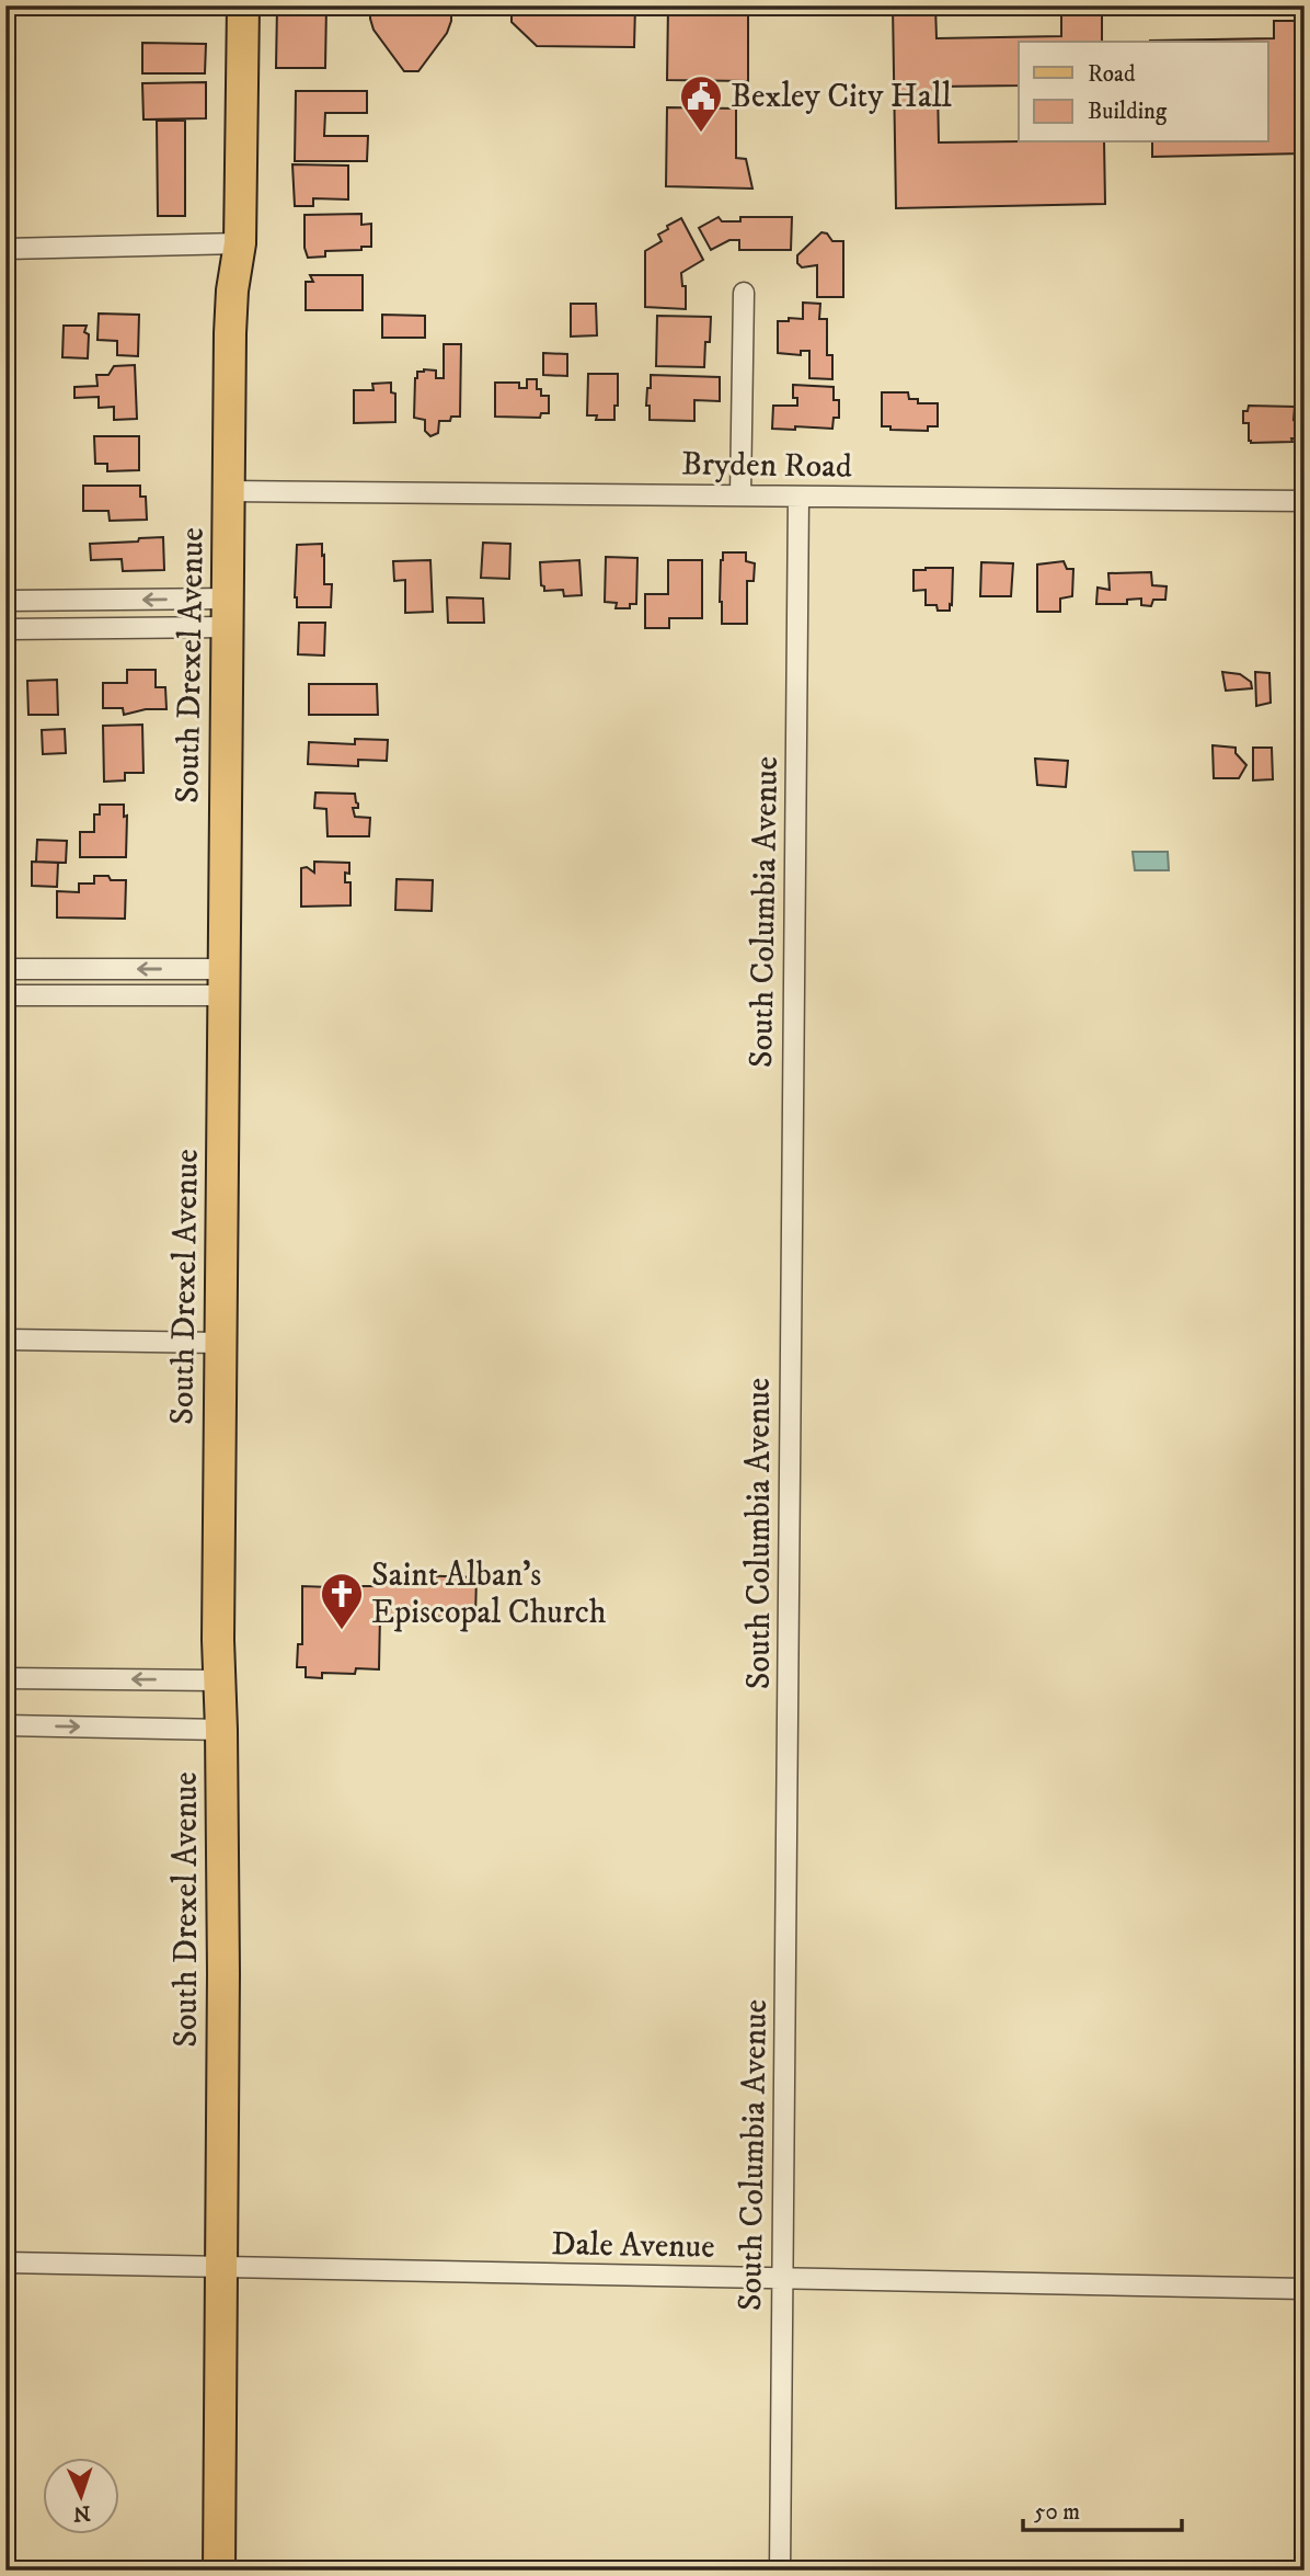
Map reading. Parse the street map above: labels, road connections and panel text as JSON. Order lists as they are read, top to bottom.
{
  "streets": {
    "main road": ["South Drexel Avenue"],
    "street": ["Bryden Road", "South Columbia Avenue", "Dale Avenue"]
  },
  "crossings": [
    ["Bryden Road", "South Drexel Avenue"],
    ["Bryden Road", "South Columbia Avenue"],
    ["South Drexel Avenue", "Dale Avenue"],
    ["South Columbia Avenue", "Dale Avenue"]
  ],
  "places": {
    "public building": ["Bexley City Hall"],
    "church": ["Saint Alban's Episcopal Church"]
  },
  "legend": ["Road", "Building"],
  "scale_bar": "50 m",
  "north": "bottom"
}
